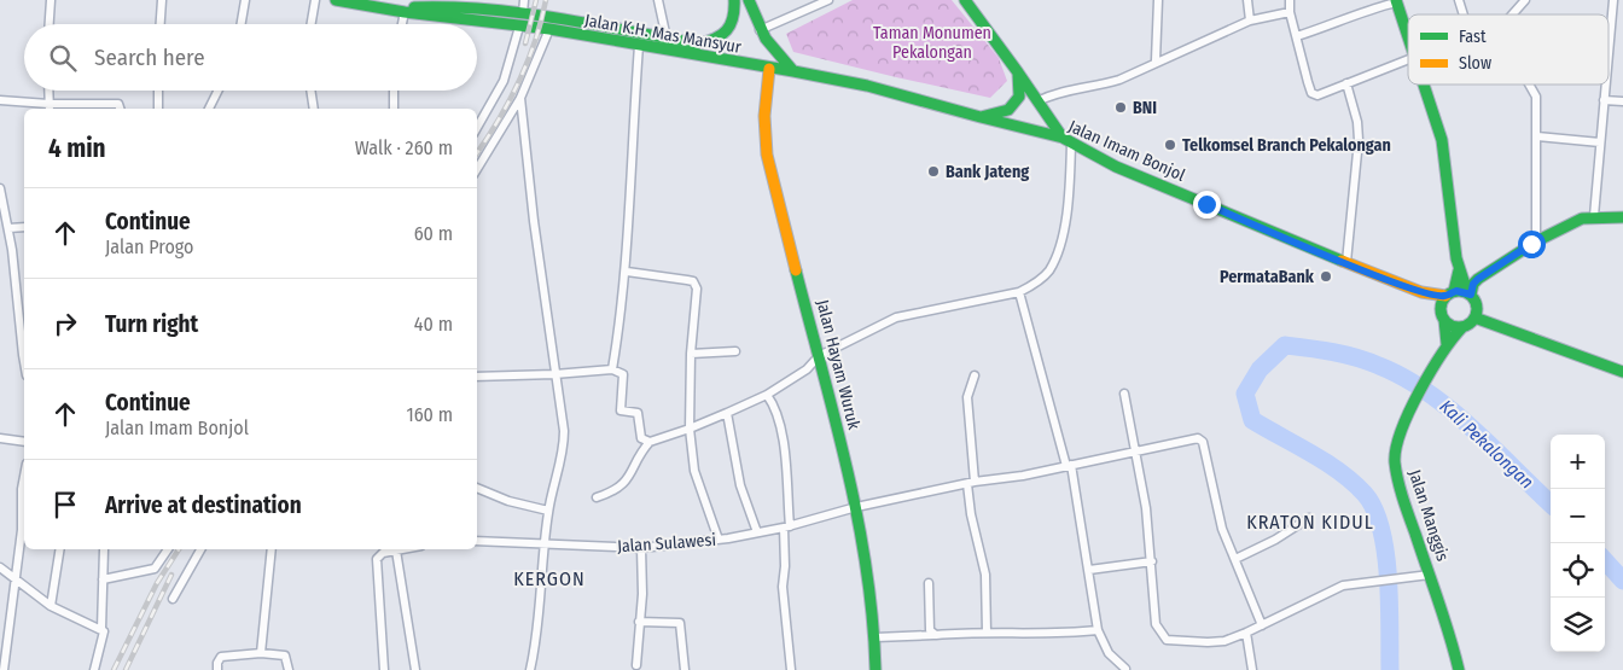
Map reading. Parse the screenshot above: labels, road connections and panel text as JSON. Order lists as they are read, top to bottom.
{
  "streets": {
    "main road": [
      "Jalan K.H. Mas Mansyur",
      "Jalan Imam Bonjol",
      "Jalan Hayam Wuruk",
      "Jalan Manggis"
    ],
    "street": ["Jalan Sulawesi"]
  },
  "crossings": [
    ["Jalan K.H. Mas Mansyur", "Jalan Imam Bonjol"],
    ["Jalan K.H. Mas Mansyur", "Jalan Hayam Wuruk"],
    ["Jalan Hayam Wuruk", "Jalan Sulawesi"]
  ],
  "districts": ["KRATON KIDUL", "KERGON"],
  "water": ["Kali Pekalongan"],
  "parks": ["Taman Monumen Pekalongan"],
  "places": [
    "BNI",
    "Telkomsel Branch Pekalongan",
    "Bank Jateng",
    "PermataBank"
  ],
  "legend": ["Fast", "Slow"],
  "page": {
    "search": "Search here",
    "heading": ["4 min", "Walk · 260 m"],
    "list": [
      ["Continue", "Jalan Progo", "60 m"],
      ["Turn right", "40 m"],
      ["Continue", "Jalan Imam Bonjol", "160 m"],
      "Arrive at destination"
    ],
    "map_buttons": ["+", "−"]
  }
}
